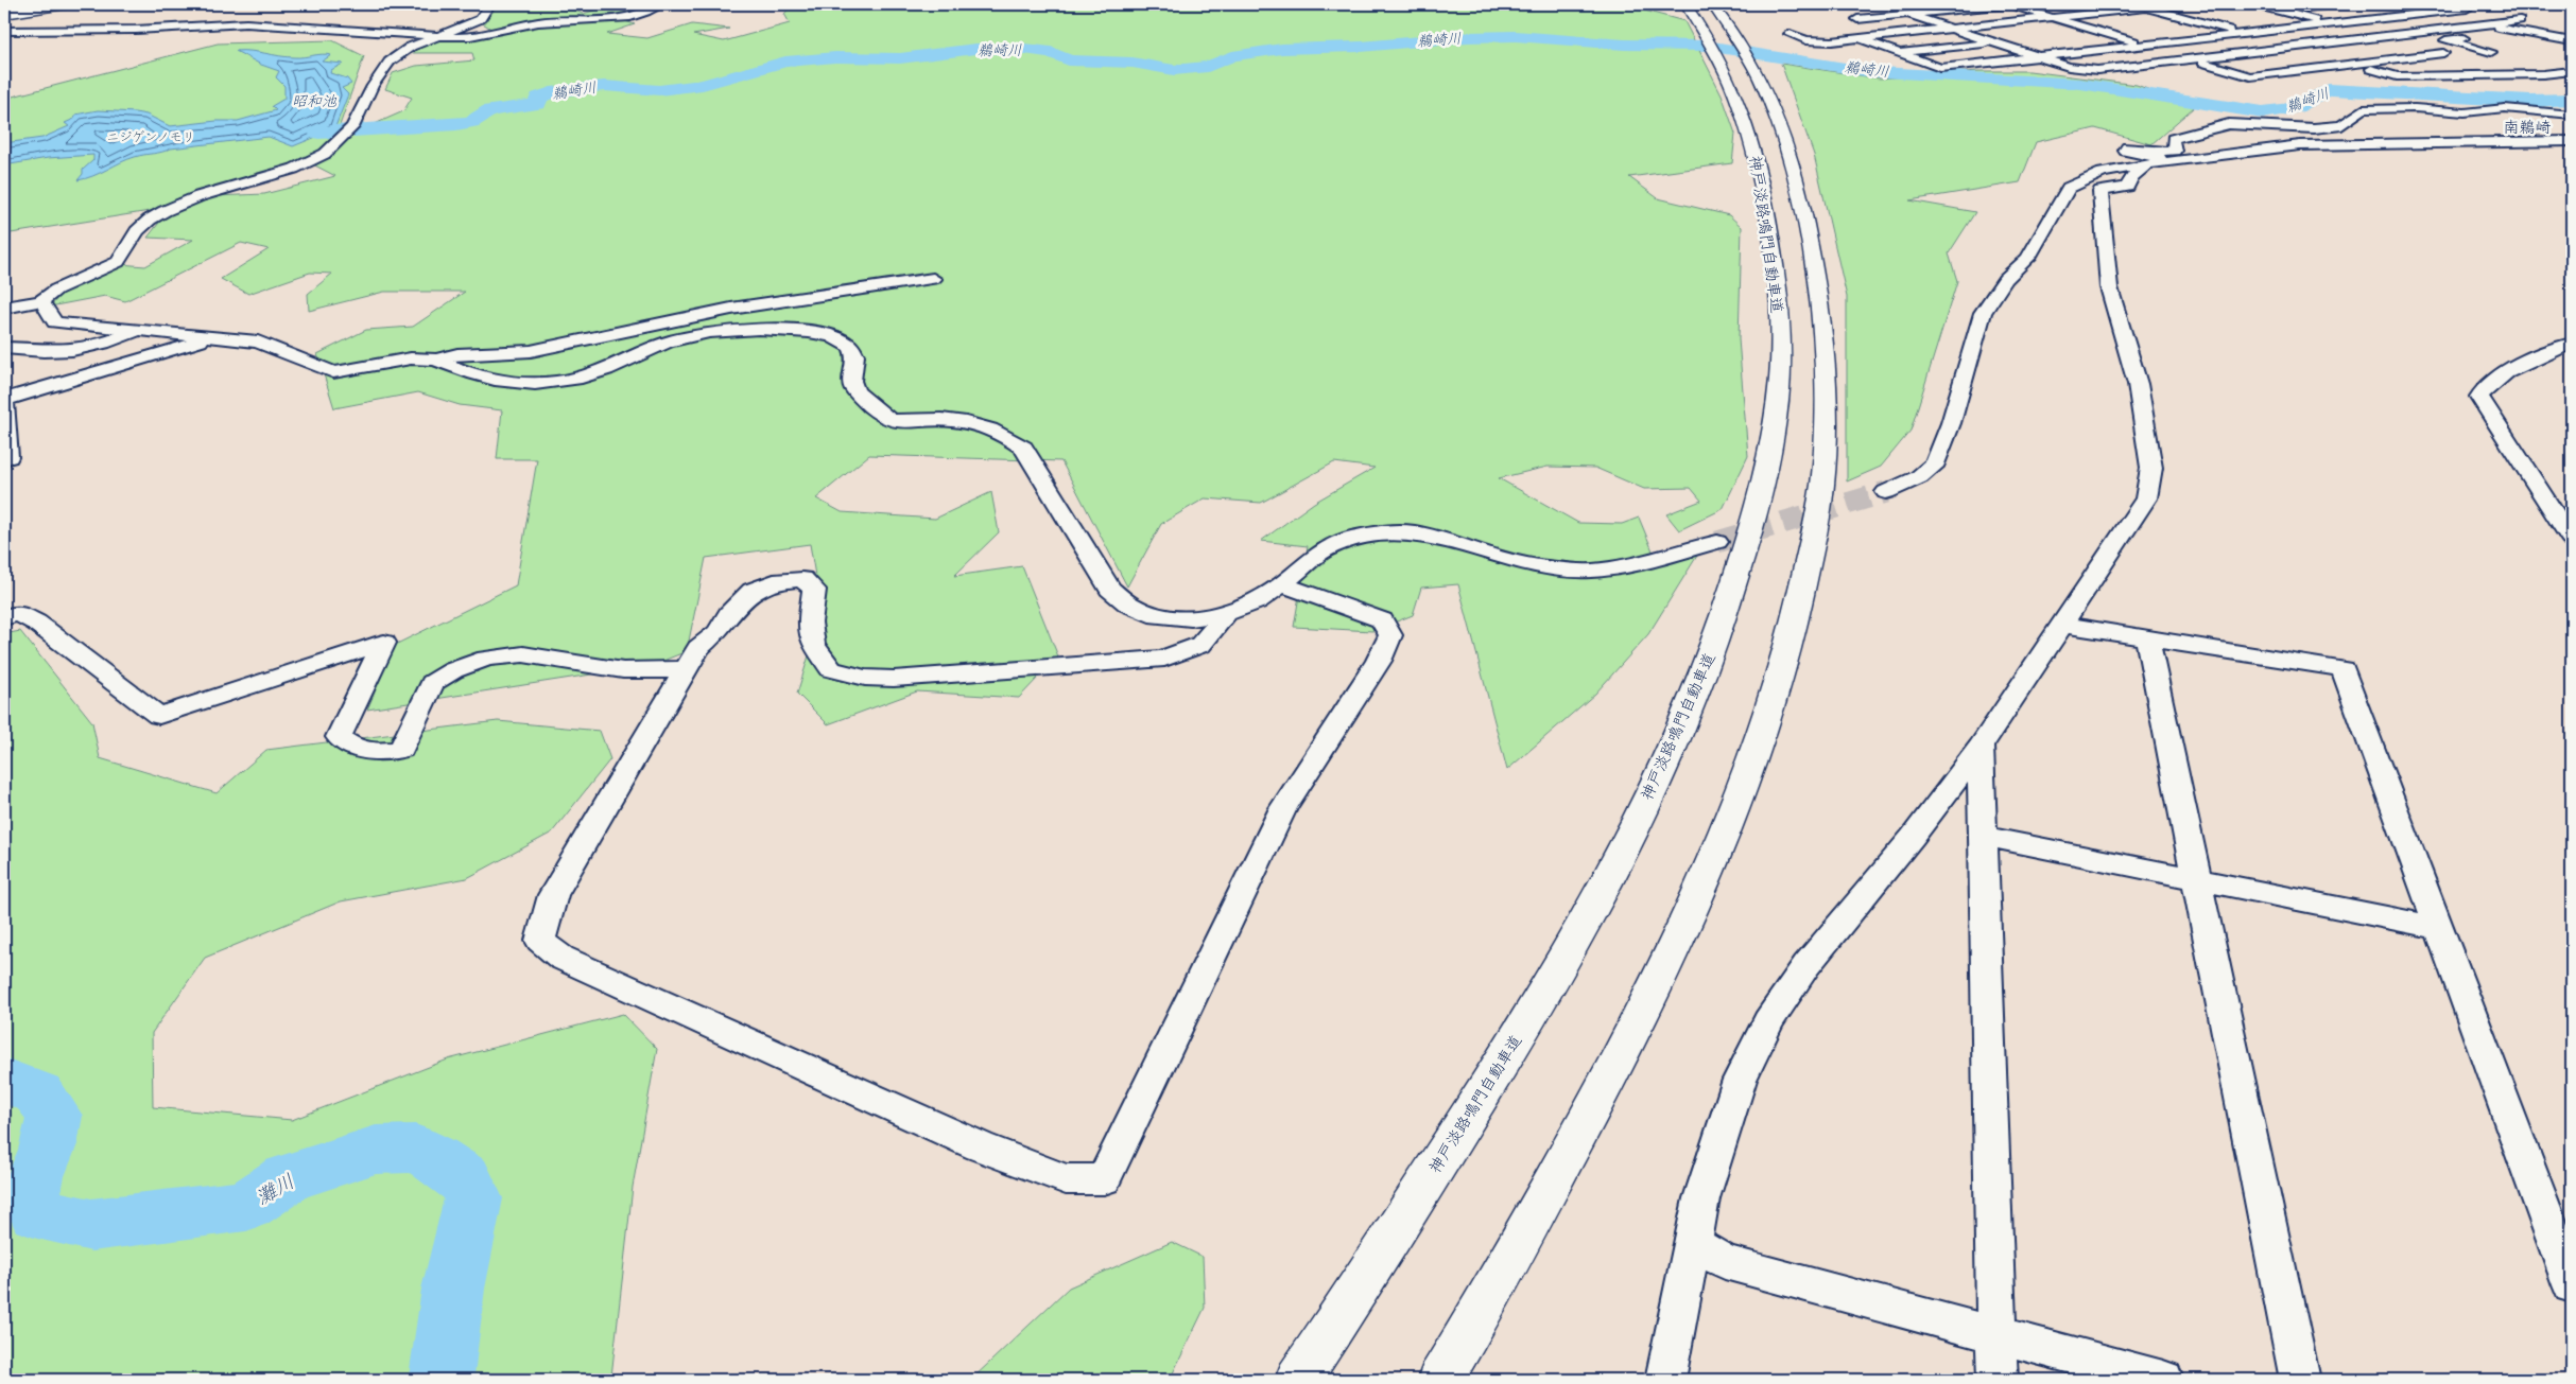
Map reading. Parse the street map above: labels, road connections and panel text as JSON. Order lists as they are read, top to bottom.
{
  "streets": {
    "main road": ["神戸淡路鳴門自動車道"]
  },
  "districts": ["南鵜崎"],
  "water": ["鵜崎川", "昭和池", "灘川"],
  "parks": ["ニジゲンノモリ"]
}
